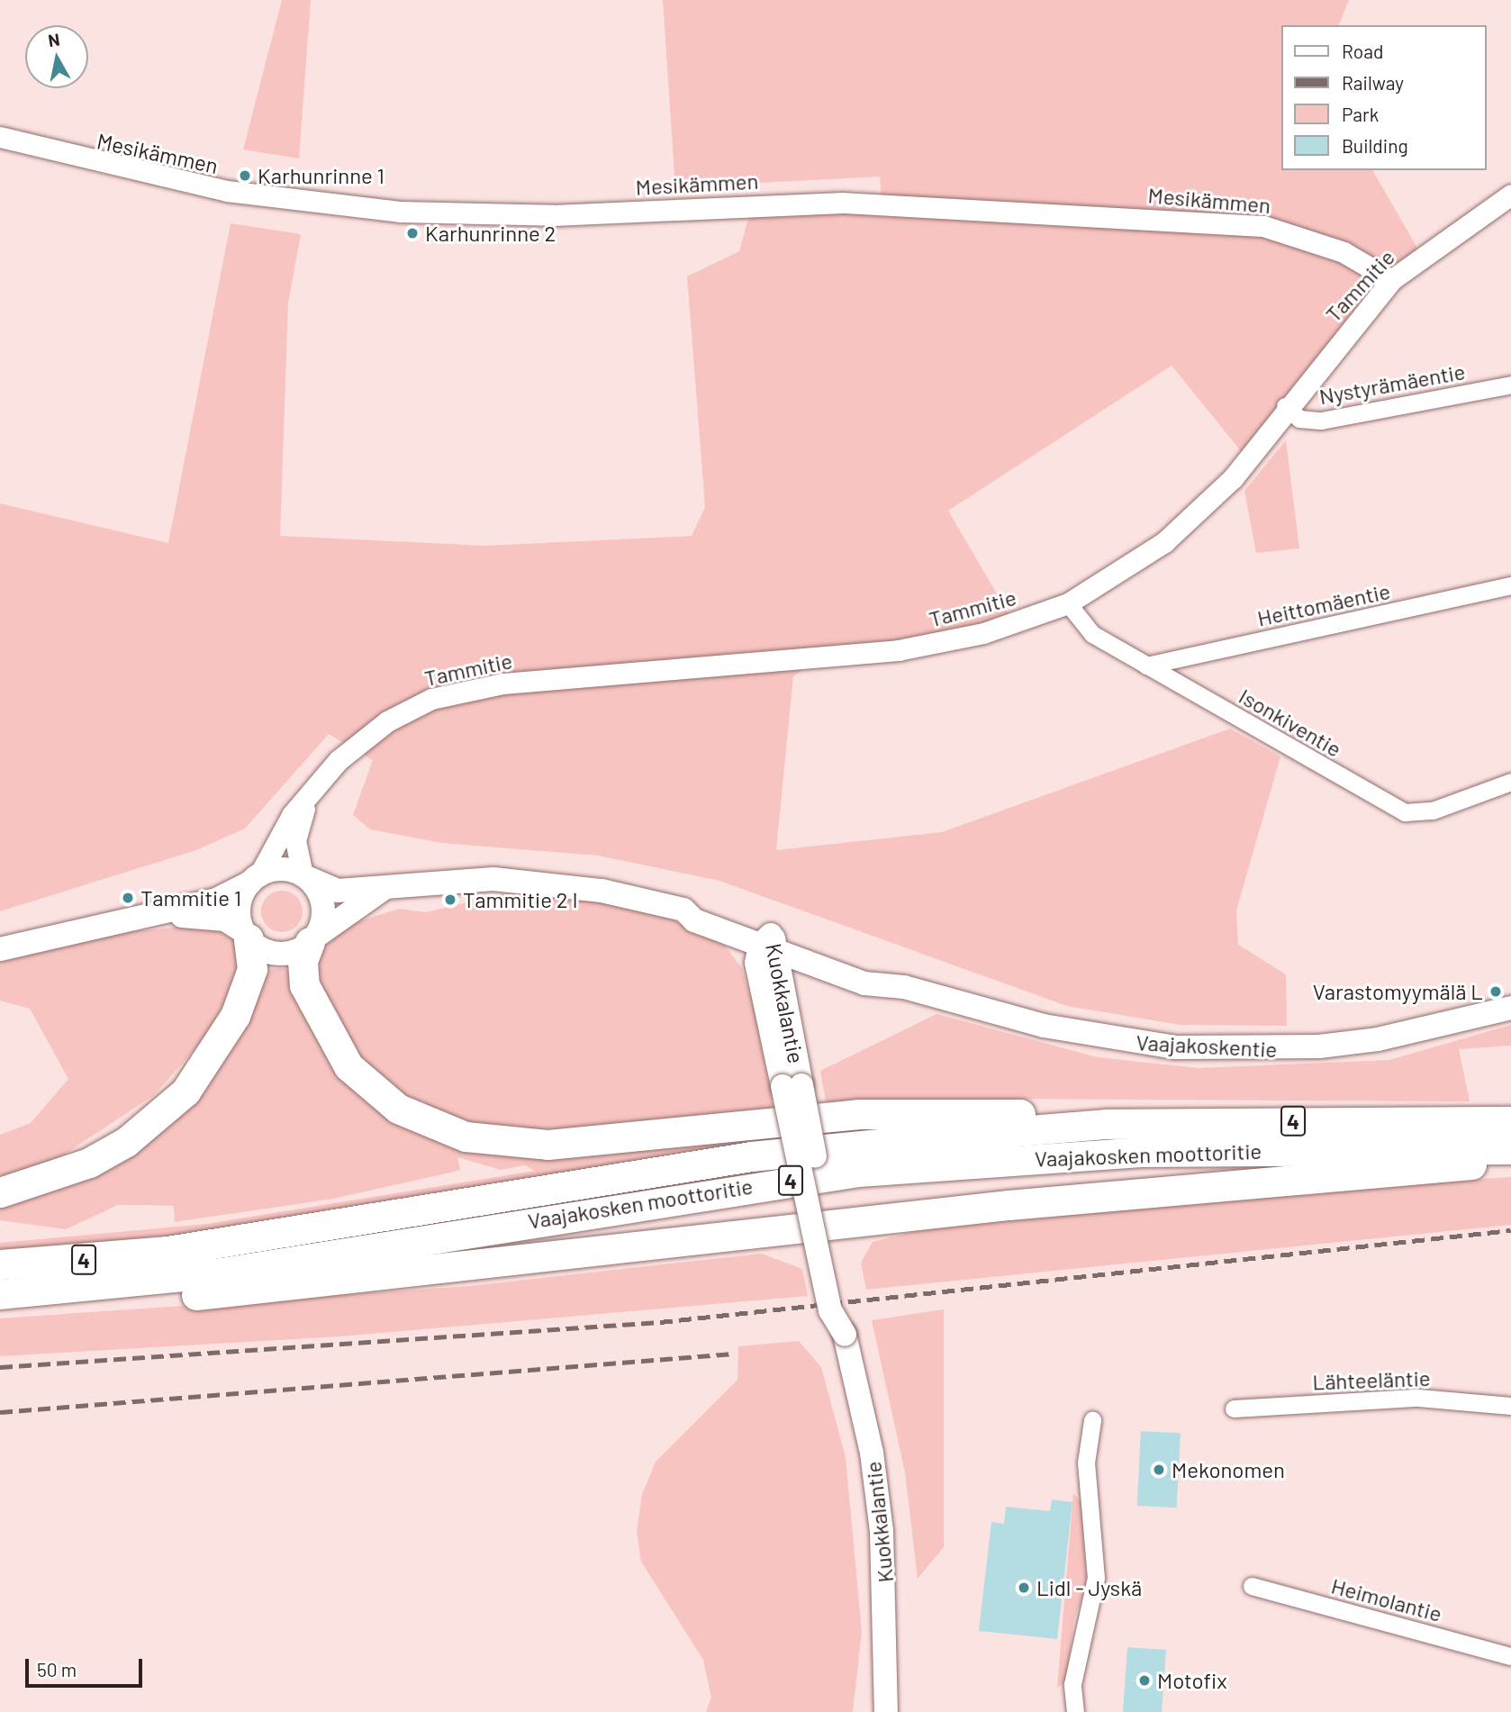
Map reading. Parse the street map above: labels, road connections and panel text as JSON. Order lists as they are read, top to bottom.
{
  "streets": {
    "highway": ["4", "Vaajakosken moottoritie"],
    "main road": ["Kuokkalantie", "Vaajakoskentie"],
    "street": [
      "Mesikämmen",
      "Tammitie",
      "Nystyrämäentie",
      "Heittomäentie",
      "Isonkiventie",
      "Lähteeläntie",
      "Heimolantie"
    ]
  },
  "crossings": [
    ["Mesikämmen", "Tammitie"],
    ["Tammitie", "Nystyrämäentie"],
    ["Tammitie", "Isonkiventie"],
    ["Tammitie", "Vaajakoskentie"],
    ["Heittomäentie", "Isonkiventie"],
    ["Kuokkalantie", "Vaajakoskentie"]
  ],
  "places": [
    "Karhunrinne 1",
    "Karhunrinne 2",
    "Tammitie 1",
    "Tammitie 2 I",
    "Varastomyymälä L",
    "Mekonomen",
    "Lidl - Jyskä",
    "Motofix"
  ],
  "legend": [
    "Road",
    "Railway",
    "Park",
    "Building"
  ],
  "scale_bar": "50 m",
  "north": "top"
}
